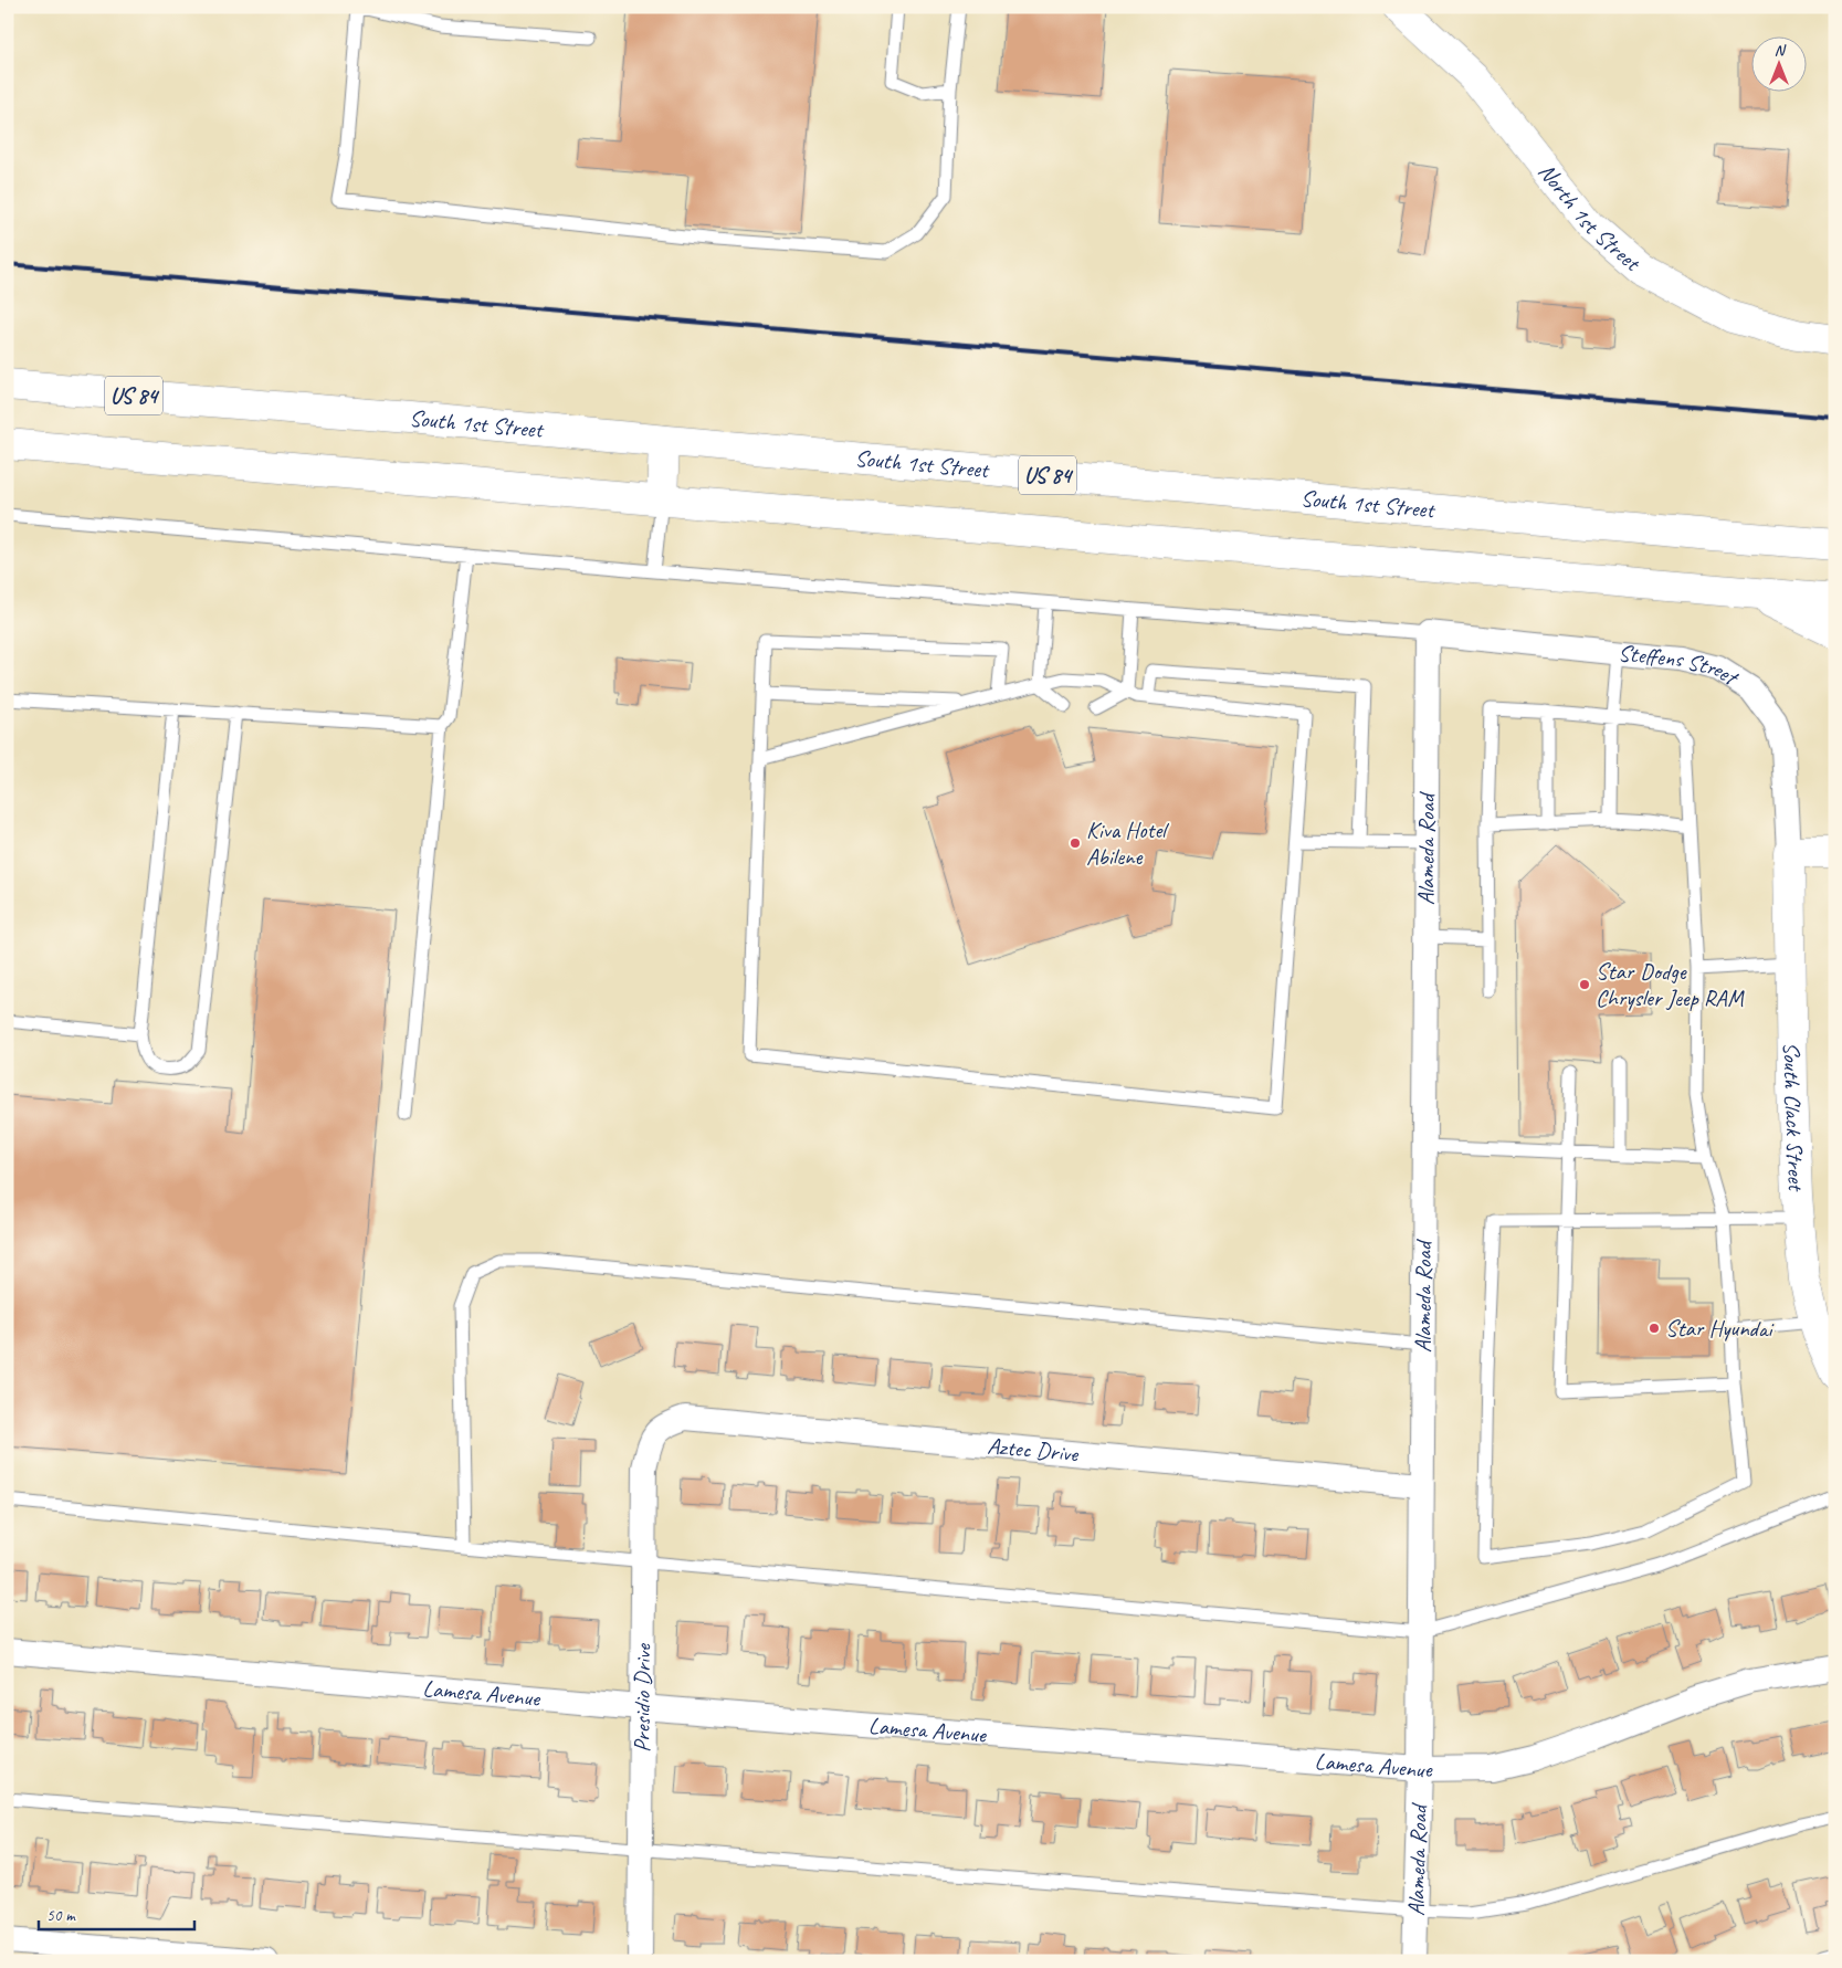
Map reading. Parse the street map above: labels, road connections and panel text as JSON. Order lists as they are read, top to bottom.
{
  "streets": {
    "main road": [
      "North 1st Street",
      "US 84",
      "South 1st Street",
      "South Clack Street"
    ],
    "street": [
      "Steffens Street",
      "Alameda Road",
      "Aztec Drive",
      "Lamesa Avenue",
      "Presidio Drive"
    ]
  },
  "crossings": [
    ["Steffens Street", "Alameda Road"],
    ["Steffens Street", "South Clack Street"],
    ["Alameda Road", "Aztec Drive"],
    ["Alameda Road", "Lamesa Avenue"],
    ["Aztec Drive", "Presidio Drive"],
    ["Lamesa Avenue", "Presidio Drive"]
  ],
  "places": ["Kiva Hotel Abilene", "Star Dodge Chrysler Jeep RAM", "Star Hyundai"],
  "scale_bar": "50 m",
  "north": "top"
}
